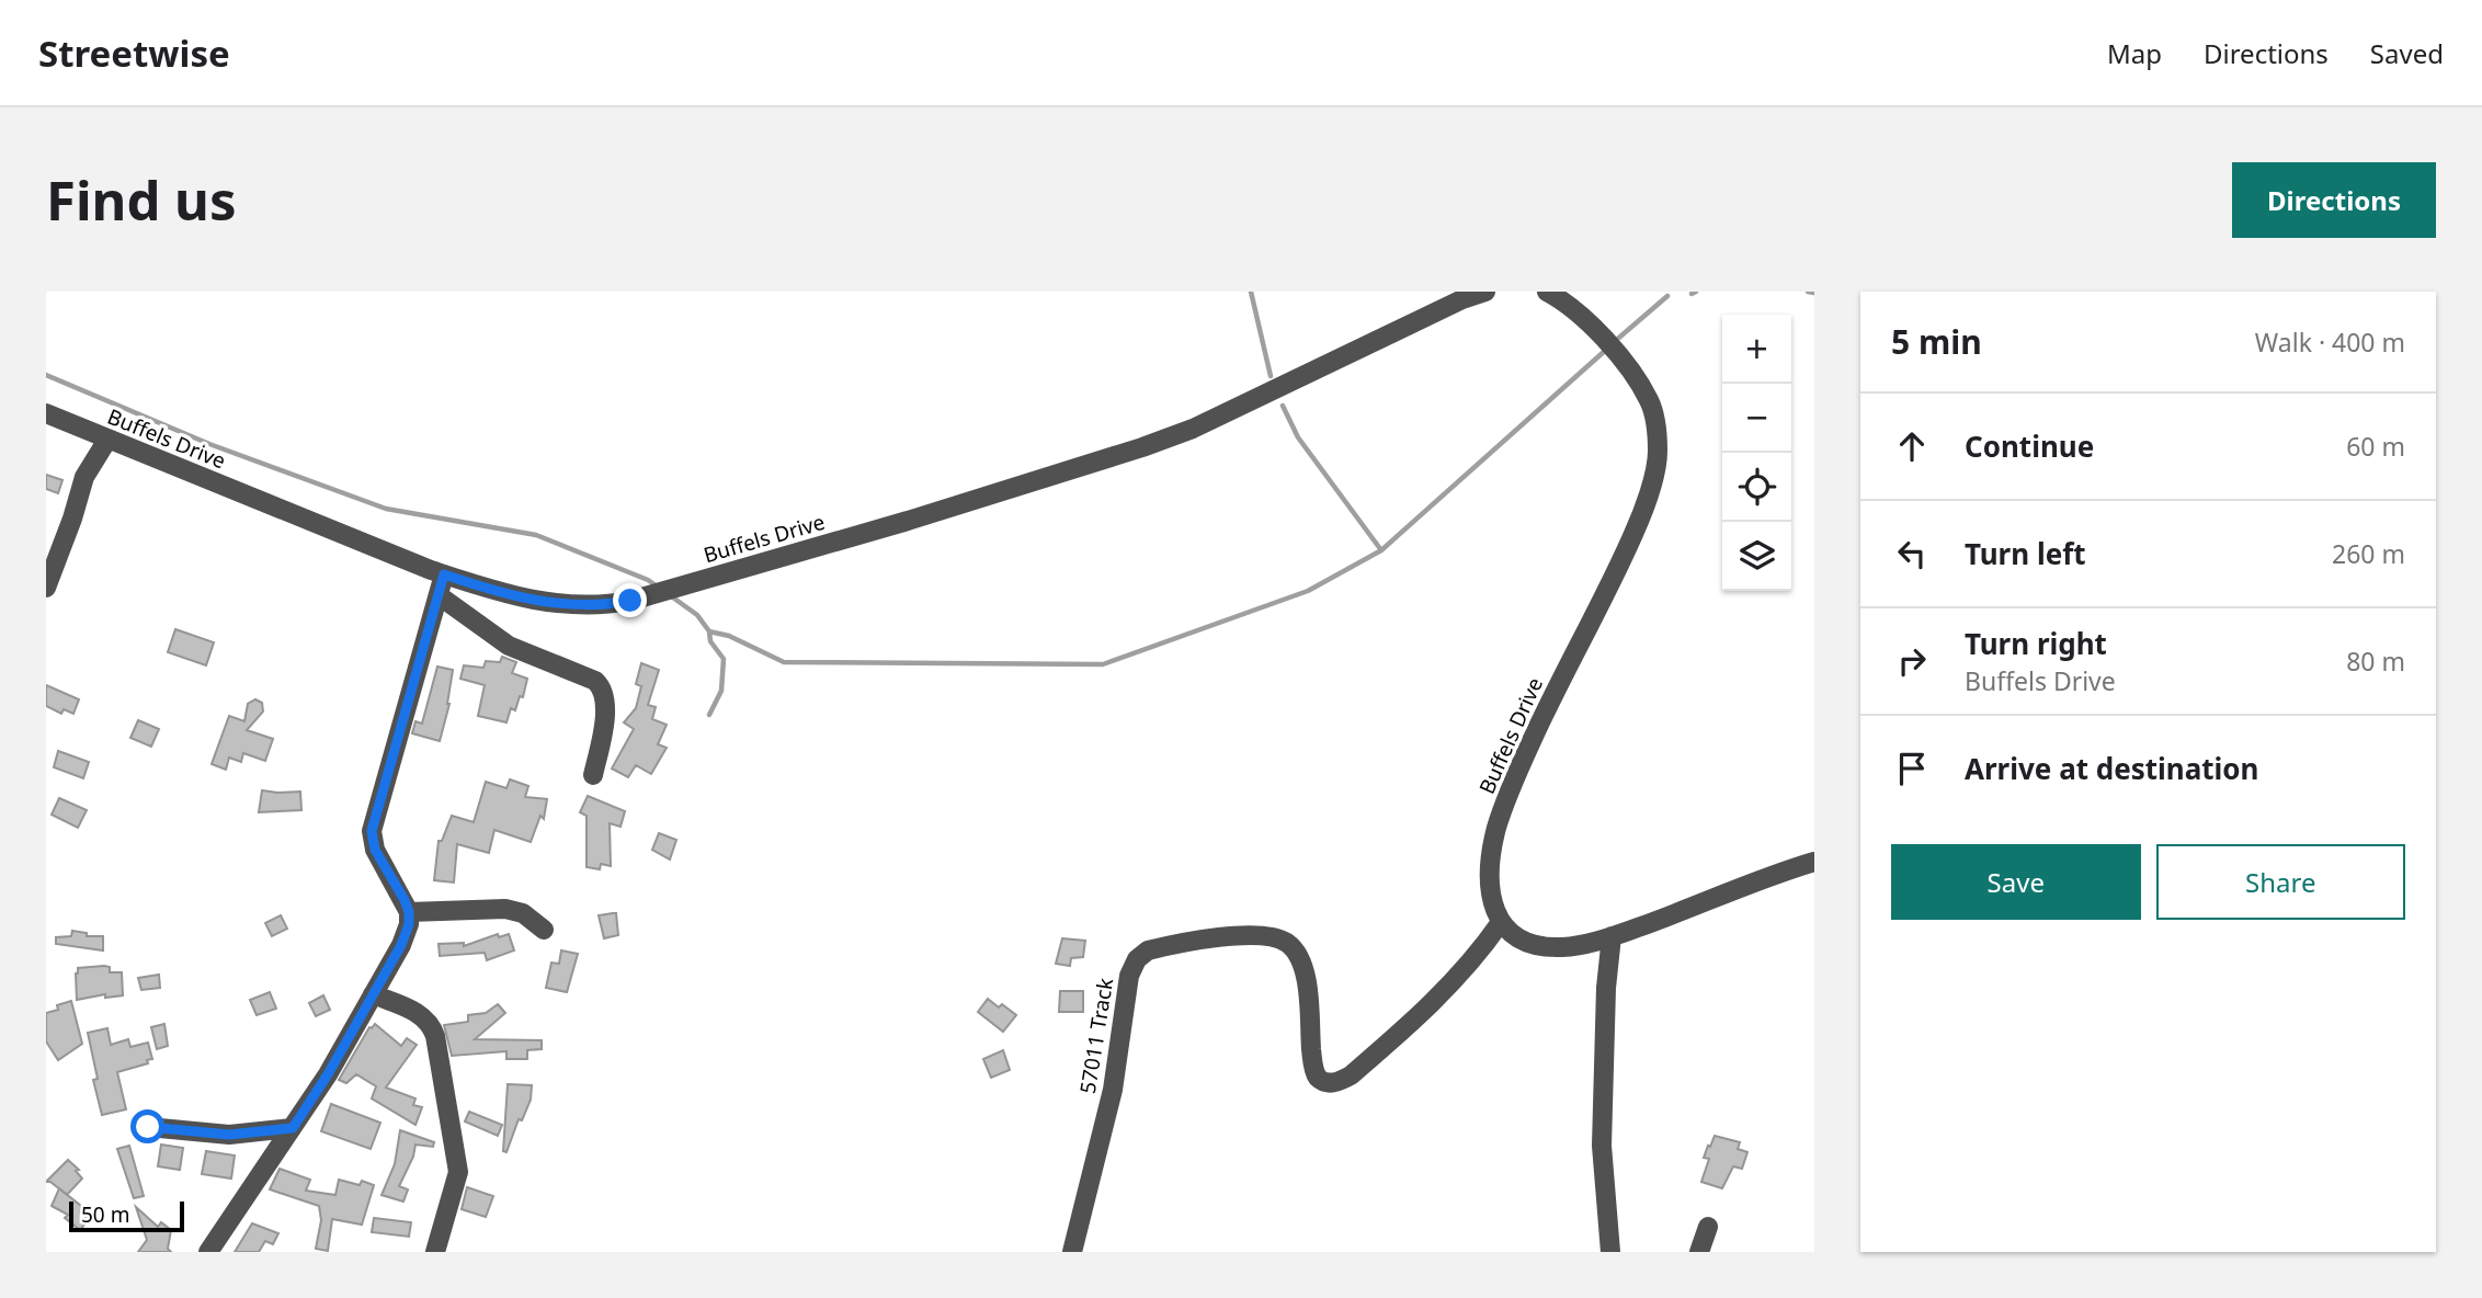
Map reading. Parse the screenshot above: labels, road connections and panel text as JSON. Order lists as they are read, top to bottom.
{
  "streets": {
    "street": ["Buffels Drive", "57011 Track"]
  },
  "crossings": [
    ["Buffels Drive", "57011 Track"]
  ],
  "scale_bar": "50 m",
  "page": {
    "header": "Streetwise",
    "nav": ["Map", "Directions", "Saved"],
    "buttons": [
      "Directions",
      ["Save", "Share"]
    ],
    "title": "Find us",
    "heading": ["5 min", "Walk · 400 m"],
    "map_buttons": ["+", "−"],
    "list": [
      ["Continue", "60 m"],
      ["Turn left", "260 m"],
      ["Turn right", "Buffels Drive", "80 m"],
      "Arrive at destination"
    ],
    "scale": "50 m"
  }
}
